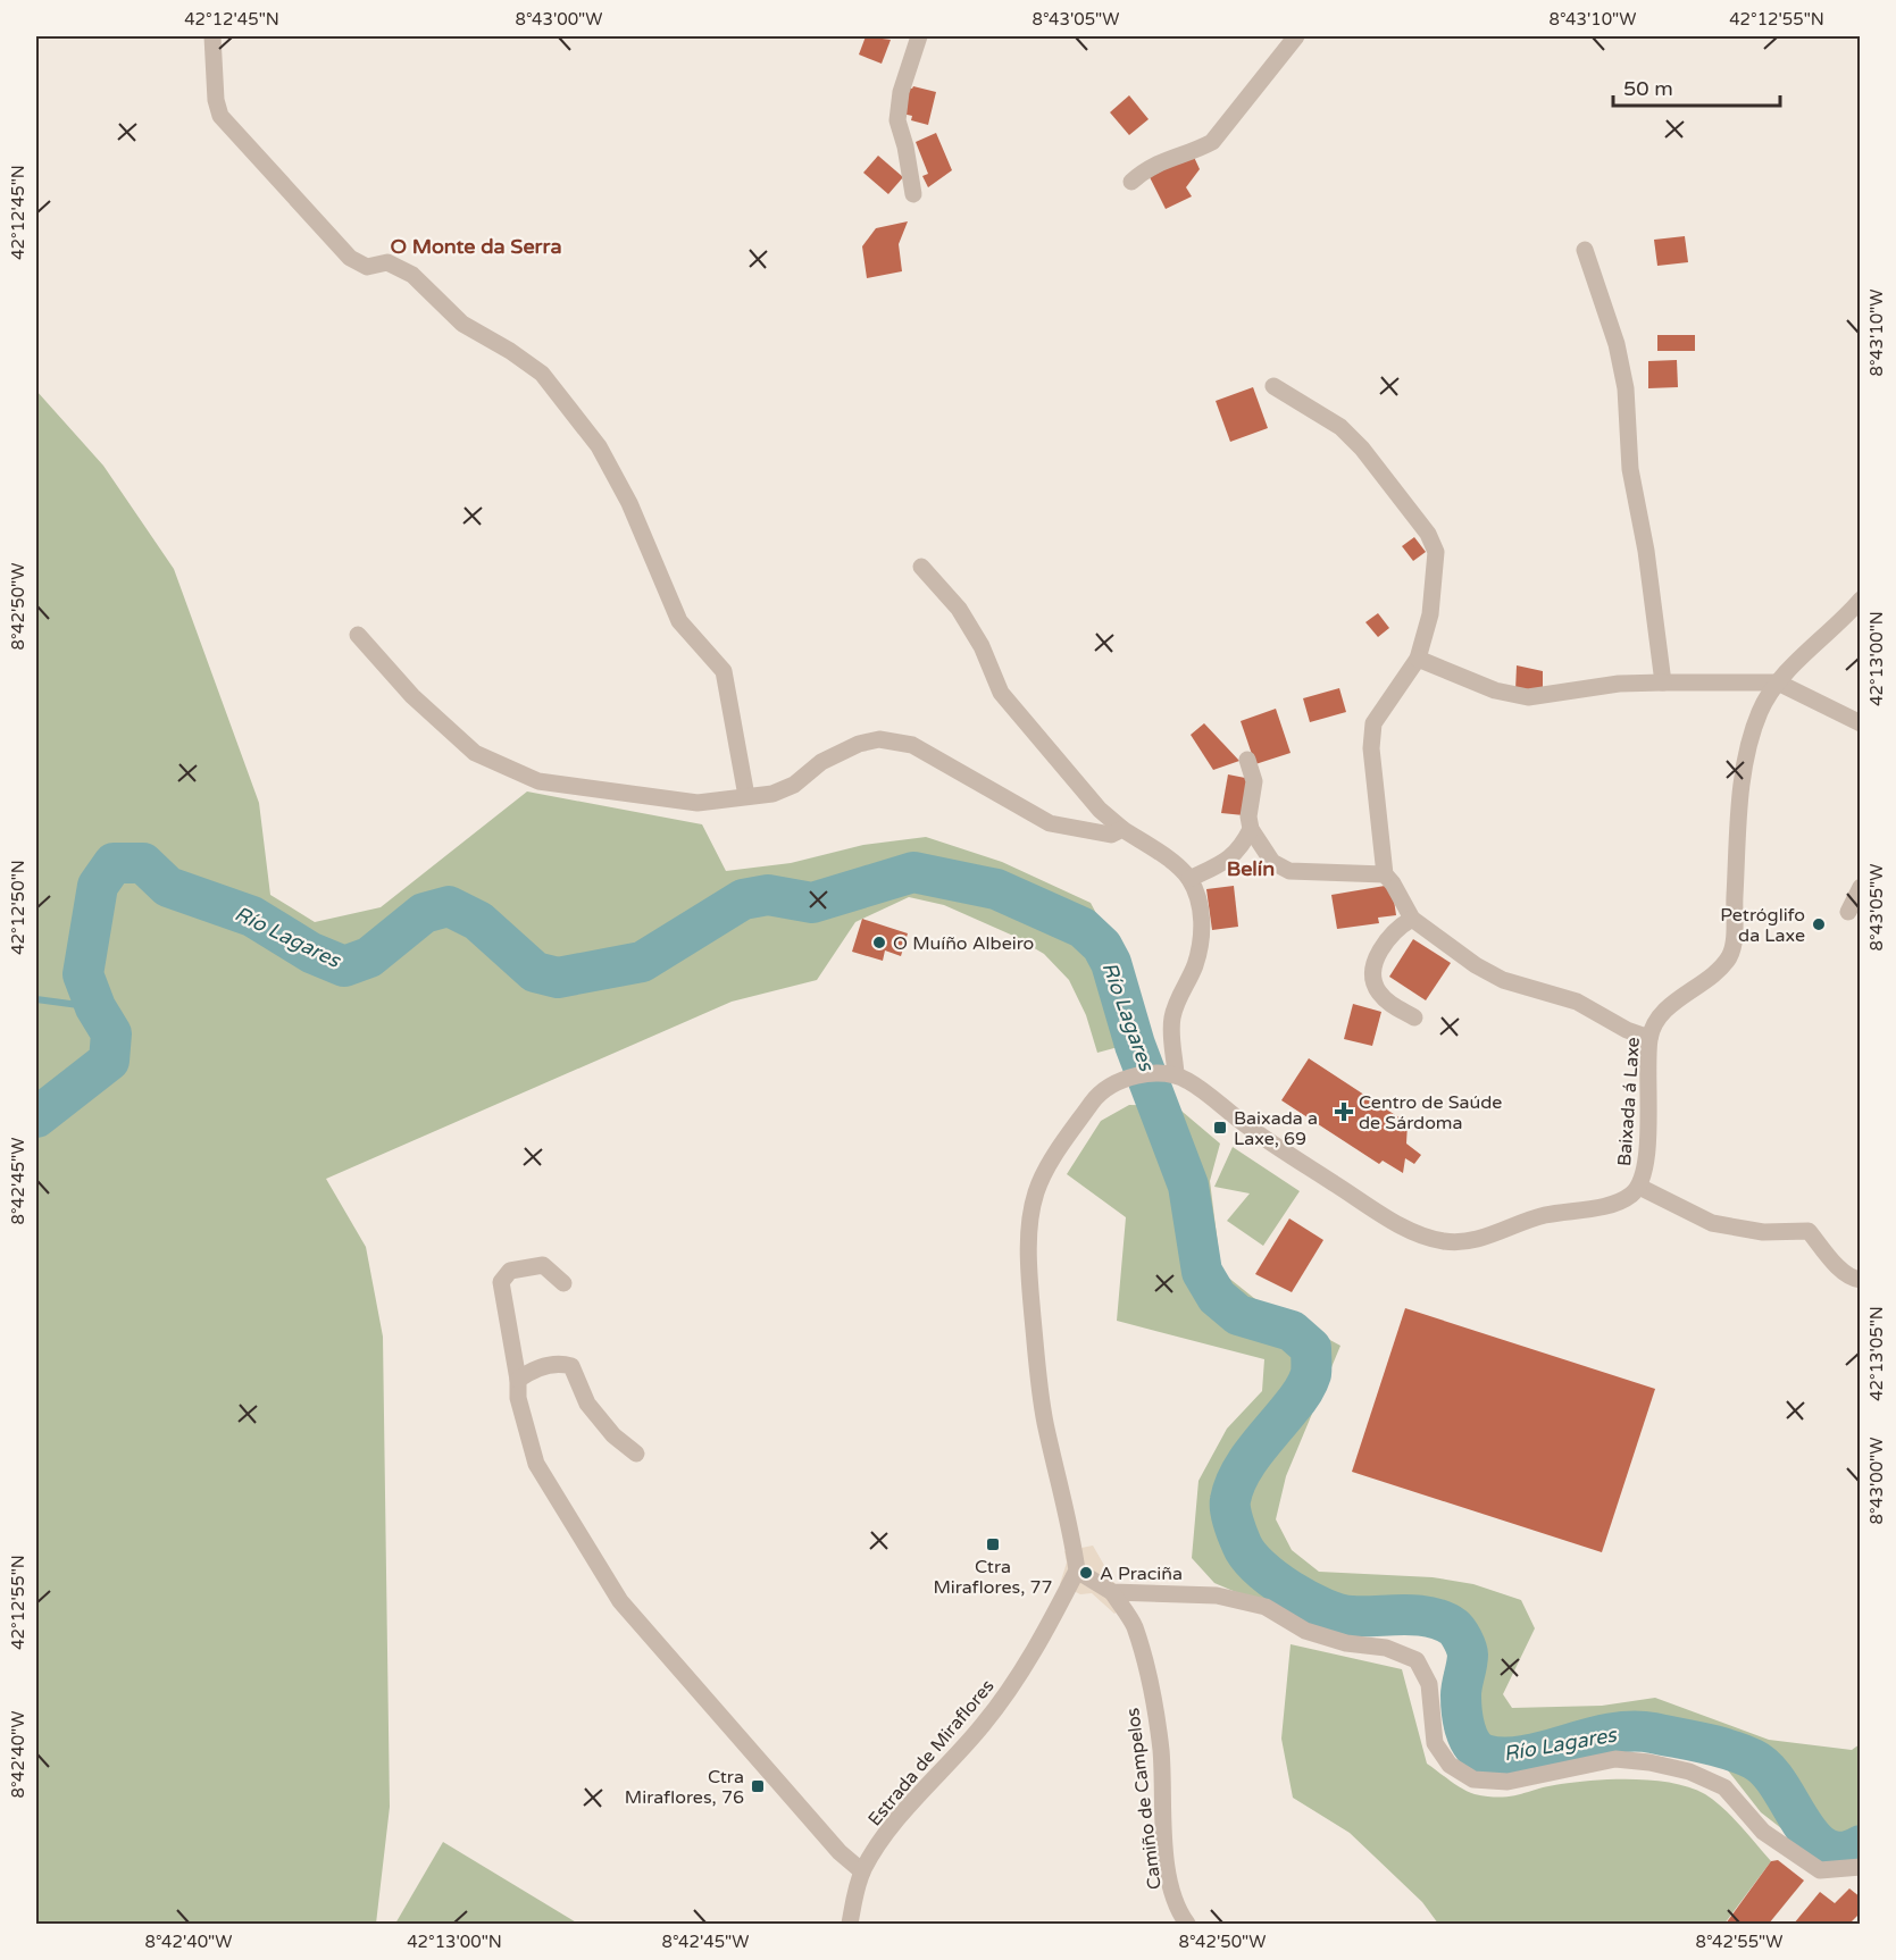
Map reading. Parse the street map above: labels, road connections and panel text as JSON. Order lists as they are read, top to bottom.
{
  "streets": {
    "street": ["Baixada á Laxe", "Estrada de Miraflores", "Camiño de Campelos"]
  },
  "districts": ["O Monte da Serra", "Belín"],
  "water": ["Río Lagares"],
  "places": {
    "other": ["Petróglifo da Laxe", "O Muíño Albeiro", "A Praciña"],
    "health": ["Centro de Saúde de Sárdoma"],
    "transit": ["Baixada a Laxe, 69", "Ctra Miraflores, 77", "Ctra Miraflores, 76"]
  },
  "scale_bar": "50 m",
  "coordinates": [
    "42°12'45\"N",
    "8°43'00\"W",
    "8°43'05\"W",
    "8°43'10\"W",
    "42°12'55\"N",
    "8°42'50\"W",
    "42°13'00\"N",
    "42°12'50\"N",
    "8°42'45\"W",
    "42°13'05\"N",
    "8°42'40\"W",
    "8°42'55\"W"
  ]
}
